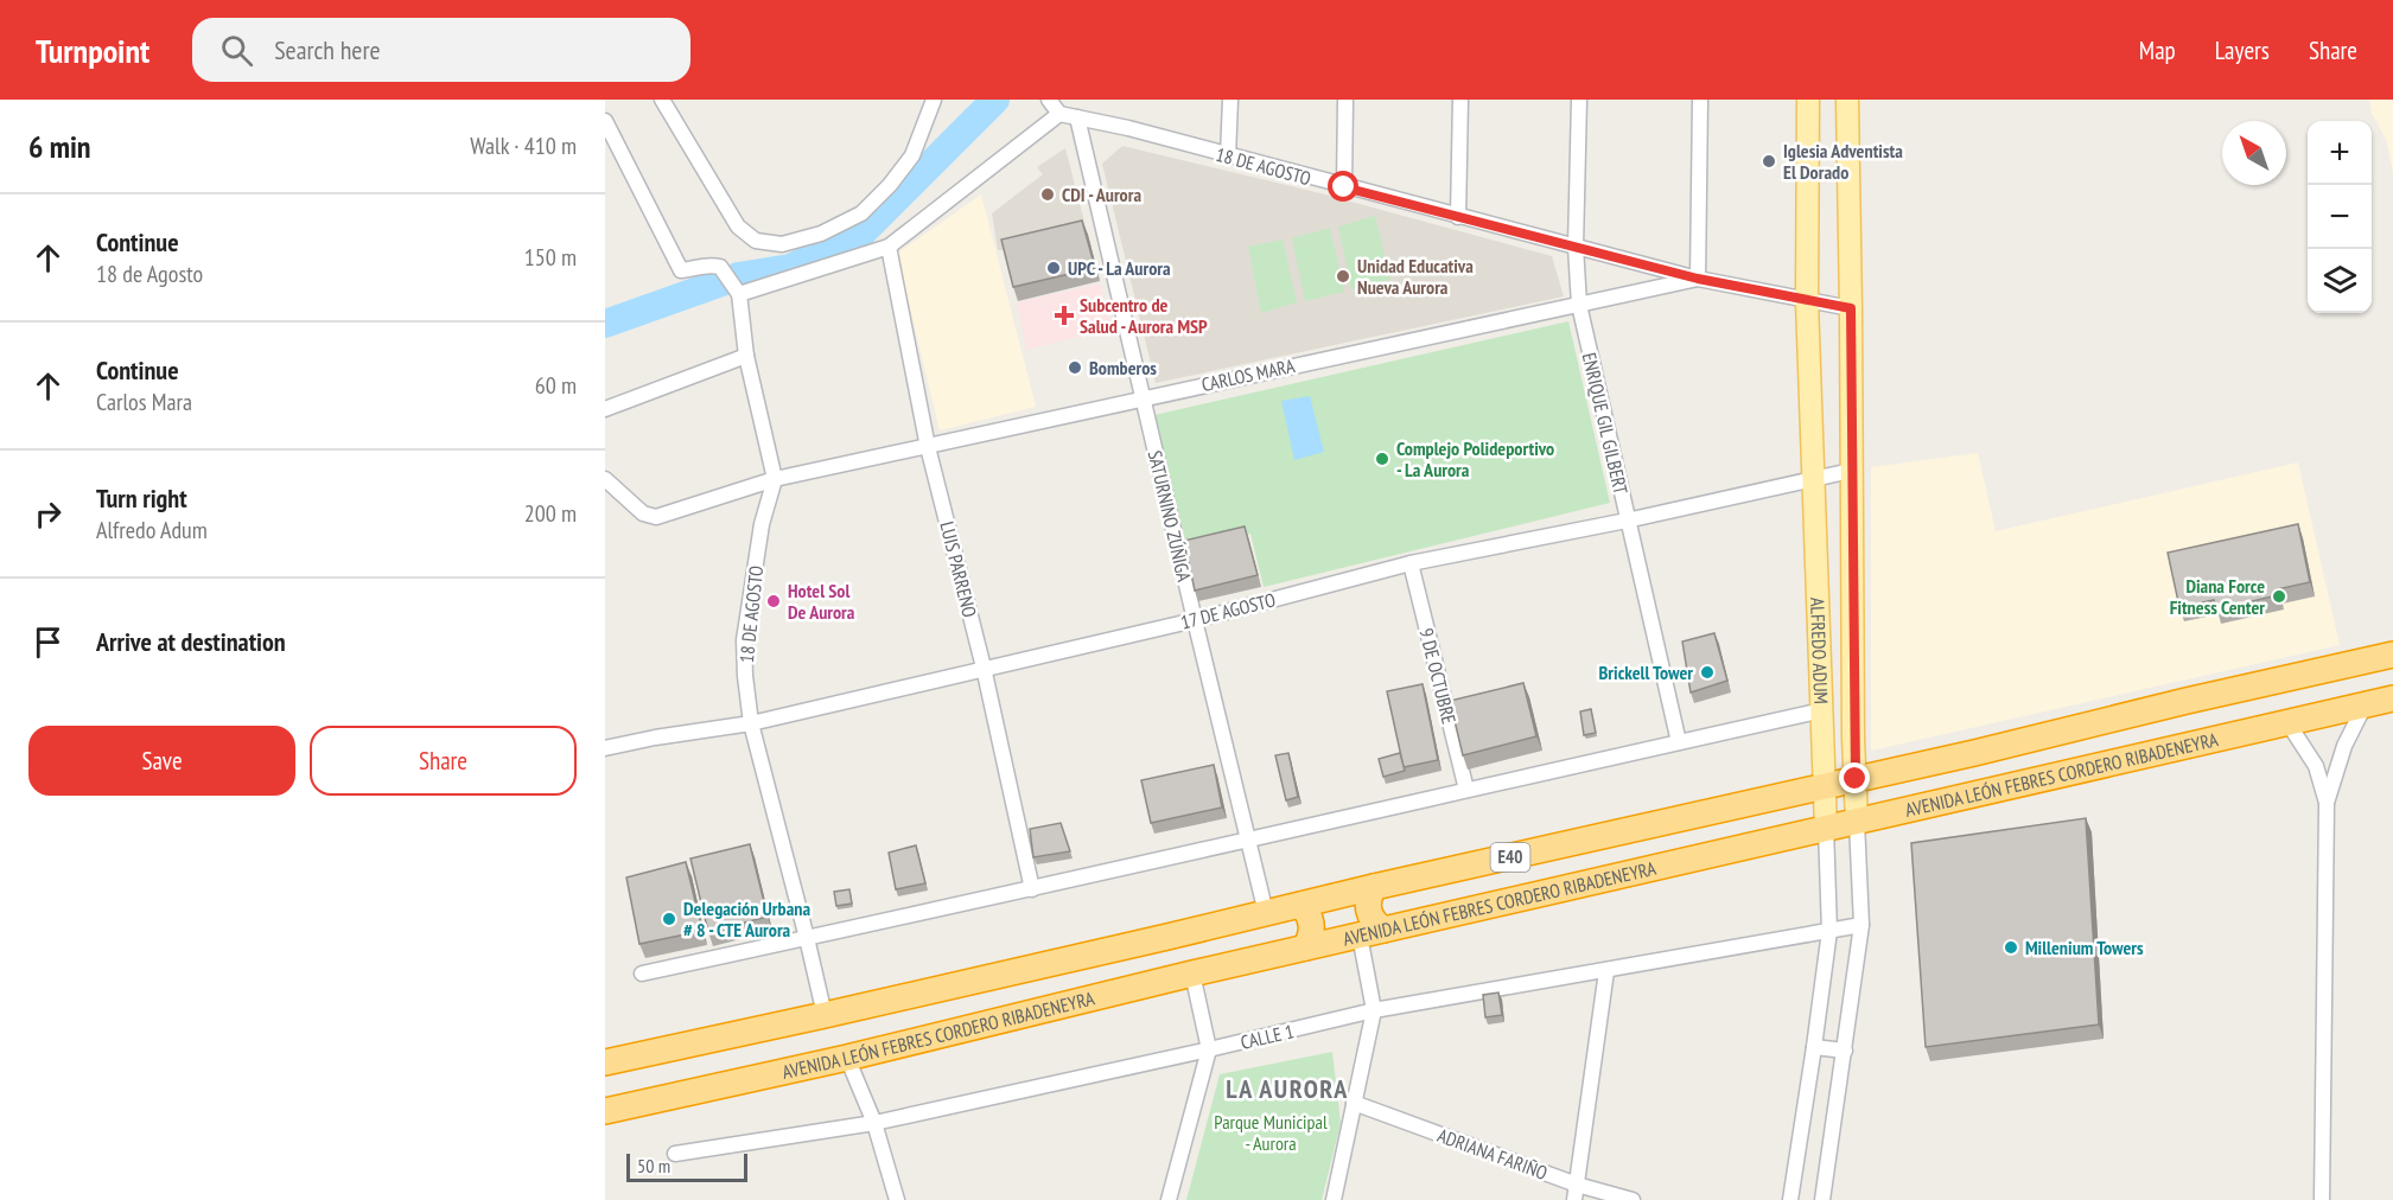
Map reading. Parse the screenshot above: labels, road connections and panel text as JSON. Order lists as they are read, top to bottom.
{
  "streets": {
    "highway": ["AVENIDA LEÓN FEBRES CORDERO RIBADENEYRA", "E40"],
    "main road": ["ALFREDO ADUM"],
    "street": [
      "18 DE AGOSTO",
      "CARLOS MARA",
      "ENRIQUE GIL GILBERT",
      "SATURNINO ZÚÑIGA",
      "LUIS PARRENO",
      "17 DE AGOSTO",
      "9 DE OCTUBRE",
      "CALLE 1",
      "ADRIANA FARIÑO"
    ]
  },
  "crossings": [
    ["18 DE AGOSTO", "CARLOS MARA"],
    ["18 DE AGOSTO", "ENRIQUE GIL GILBERT"],
    ["18 DE AGOSTO", "SATURNINO ZÚÑIGA"],
    ["18 DE AGOSTO", "17 DE AGOSTO"],
    ["18 DE AGOSTO", "AVENIDA LEÓN FEBRES CORDERO RIBADENEYRA"],
    ["CARLOS MARA", "ENRIQUE GIL GILBERT"],
    ["CARLOS MARA", "SATURNINO ZÚÑIGA"],
    ["CARLOS MARA", "LUIS PARRENO"],
    ["CARLOS MARA", "ALFREDO ADUM"],
    ["ENRIQUE GIL GILBERT", "17 DE AGOSTO"],
    ["SATURNINO ZÚÑIGA", "17 DE AGOSTO"],
    ["SATURNINO ZÚÑIGA", "AVENIDA LEÓN FEBRES CORDERO RIBADENEYRA"],
    ["LUIS PARRENO", "17 DE AGOSTO"],
    ["17 DE AGOSTO", "ALFREDO ADUM"],
    ["17 DE AGOSTO", "9 DE OCTUBRE"],
    ["ALFREDO ADUM", "AVENIDA LEÓN FEBRES CORDERO RIBADENEYRA"],
    ["ALFREDO ADUM", "CALLE 1"]
  ],
  "districts": ["LA AURORA"],
  "parks": ["Parque Municipal - Aurora"],
  "places": {
    "other": [
      "Iglesia Adventista El Dorado",
      "CDI - Aurora",
      "UPC - La Aurora",
      "Unidad Educativa Nueva Aurora",
      "Bomberos",
      "Complejo Polideportivo - La Aurora",
      "Diana Force Fitness Center",
      "Hotel Sol De Aurora",
      "Brickell Tower",
      "Delegación Urbana # 8 - CTE Aurora",
      "Millenium Towers"
    ],
    "health": ["Subcentro de Salud - Aurora MSP"]
  },
  "scale_bar": "50 m",
  "north": "top left",
  "page": {
    "header": "Turnpoint",
    "search": "Search here",
    "nav": ["Map", "Layers", "Share"],
    "heading": ["6 min", "Walk · 410 m"],
    "map_buttons": ["+", "−"],
    "list": [
      ["Continue", "18 de Agosto", "150 m"],
      ["Continue", "Carlos Mara", "60 m"],
      ["Turn right", "Alfredo Adum", "200 m"],
      "Arrive at destination"
    ],
    "buttons": ["Save", "Share"],
    "scale": "50 m"
  }
}
